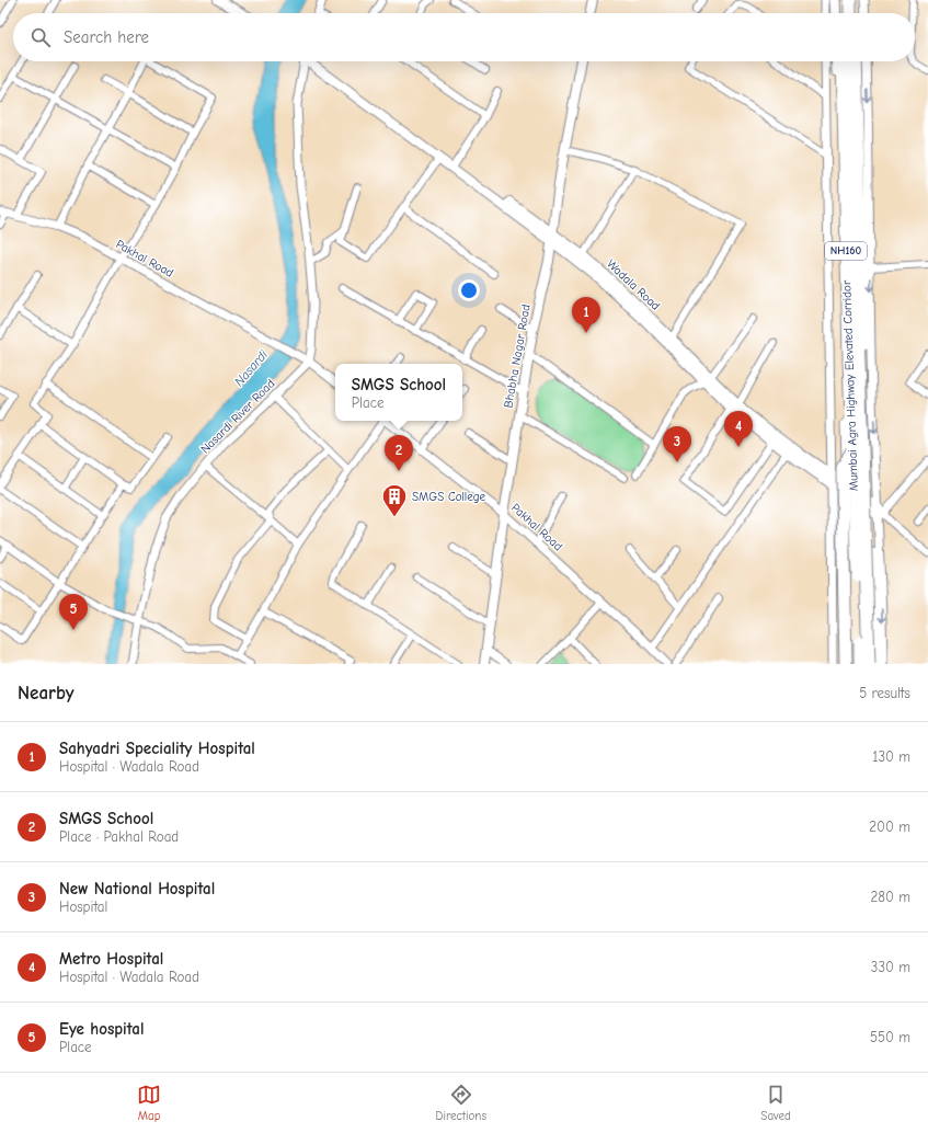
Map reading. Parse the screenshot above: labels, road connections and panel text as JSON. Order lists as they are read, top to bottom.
{
  "streets": {
    "highway": ["NH160", "Mumbai Agra Highway Elevated Corridor"],
    "main road": ["Wadala Road", "Bhabha Nagar Road"],
    "street": ["Pakhal Road", "Nasardi River Road"]
  },
  "crossings": [
    ["Pakhal Road", "Bhabha Nagar Road"],
    ["Pakhal Road", "Nasardi River Road"],
    ["Wadala Road", "Bhabha Nagar Road"]
  ],
  "water": ["Nasardi"],
  "places": {
    "building": ["SMGS College"]
  },
  "page": {
    "search": "Search here",
    "pins": [
      "1",
      "4",
      "3",
      "2",
      "5"
    ],
    "popup": ["SMGS School", "Place"],
    "heading": ["Nearby", "5 results"],
    "list": [
      {
        "mark": "1",
        "name": "Sahyadri Speciality Hospital",
        "note": "Hospital · Wadala Road",
        "value": "130 m"
      },
      {
        "mark": "2",
        "name": "SMGS School",
        "note": "Place · Pakhal Road",
        "value": "200 m"
      },
      {
        "mark": "3",
        "name": "New National Hospital",
        "note": "Hospital",
        "value": "280 m"
      },
      {
        "mark": "4",
        "name": "Metro Hospital",
        "note": "Hospital · Wadala Road",
        "value": "330 m"
      },
      {
        "mark": "5",
        "name": "Eye hospital",
        "note": "Place",
        "value": "550 m"
      }
    ],
    "nav": ["Map", "Directions", "Saved"]
  }
}
